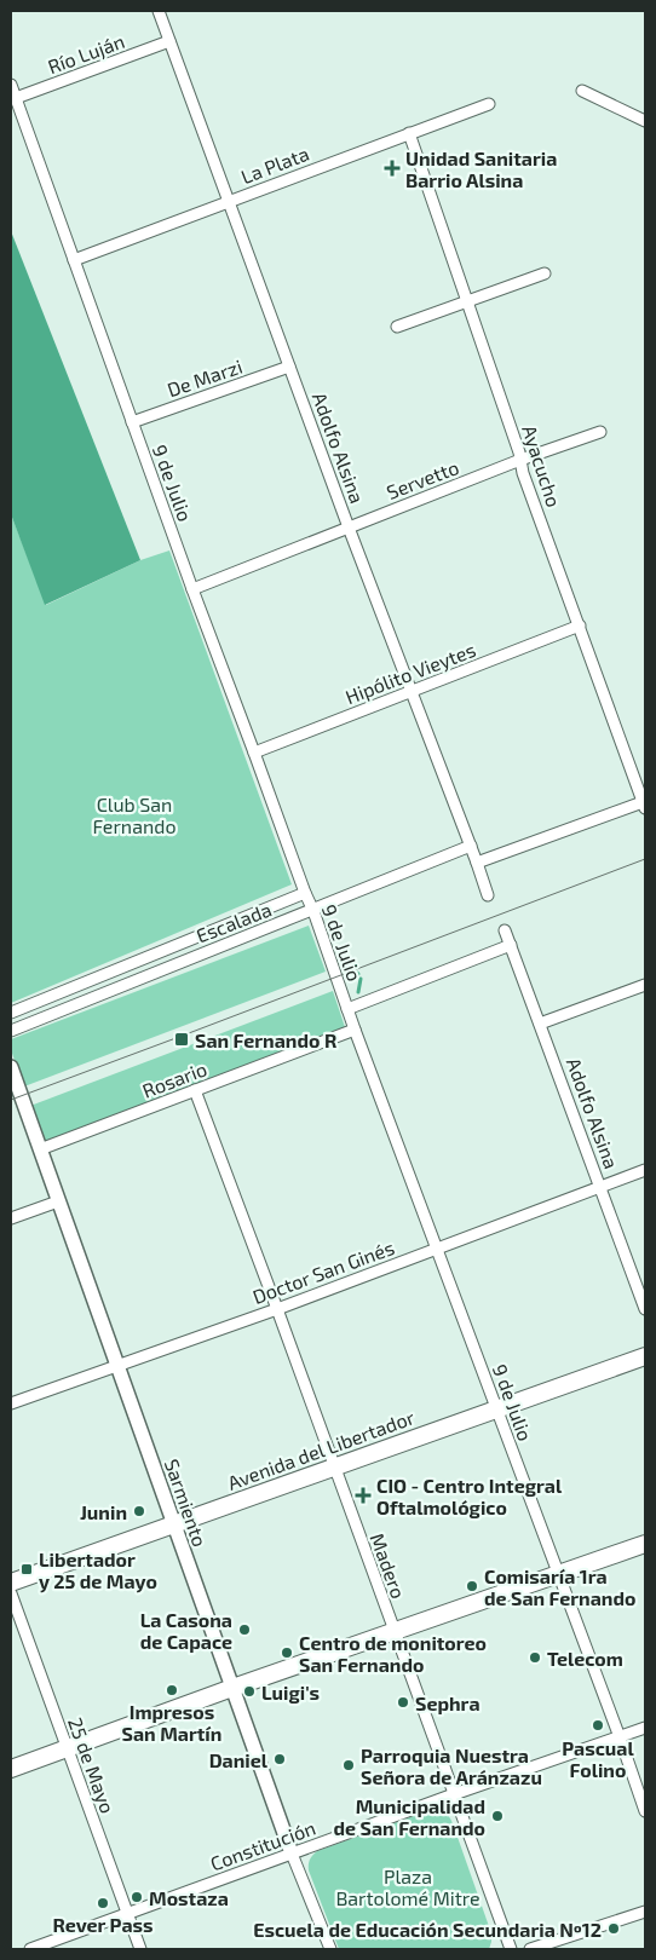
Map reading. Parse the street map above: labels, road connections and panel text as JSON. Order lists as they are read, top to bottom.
{
  "streets": {
    "main road": ["Avenida del Libertador"],
    "street": [
      "Río Luján",
      "La Plata",
      "De Marzi",
      "Adolfo Alsina",
      "Ayacucho",
      "Servetto",
      "9 de Julio",
      "Hipólito Vieytes",
      "Escalada",
      "Rosario",
      "Doctor San Ginés",
      "Sarmiento",
      "Madero",
      "25 de Mayo",
      "Constitución"
    ]
  },
  "crossings": [
    ["Río Luján", "Adolfo Alsina"],
    ["Río Luján", "9 de Julio"],
    ["La Plata", "Adolfo Alsina"],
    ["La Plata", "Ayacucho"],
    ["La Plata", "9 de Julio"],
    ["De Marzi", "Adolfo Alsina"],
    ["De Marzi", "9 de Julio"],
    ["Adolfo Alsina", "Servetto"],
    ["Adolfo Alsina", "Hipólito Vieytes"],
    ["Adolfo Alsina", "Escalada"],
    ["Adolfo Alsina", "Doctor San Ginés"],
    ["Ayacucho", "Servetto"],
    ["Ayacucho", "Hipólito Vieytes"],
    ["Servetto", "9 de Julio"],
    ["9 de Julio", "Hipólito Vieytes"],
    ["9 de Julio", "Escalada"],
    ["9 de Julio", "Rosario"],
    ["9 de Julio", "Doctor San Ginés"],
    ["9 de Julio", "Avenida del Libertador"],
    ["9 de Julio", "Constitución"],
    ["Rosario", "Sarmiento"],
    ["Rosario", "Madero"],
    ["Doctor San Ginés", "Sarmiento"],
    ["Doctor San Ginés", "Madero"],
    ["Avenida del Libertador", "Sarmiento"],
    ["Avenida del Libertador", "Madero"],
    ["Sarmiento", "Constitución"],
    ["Madero", "Constitución"],
    ["25 de Mayo", "Constitución"]
  ],
  "parks": ["Club San Fernando", "Plaza Bartolomé Mitre"],
  "places": {
    "health": ["Unidad Sanitaria Barrio Alsina", "CIO - Centro Integral Oftalmológico"],
    "transit": ["San Fernando R", "Libertador y 25 de Mayo"],
    "other": [
      "Junin",
      "Comisaría 1ra de San Fernando",
      "La Casona de Capace",
      "Centro de monitoreo San Fernando",
      "Telecom",
      "Impresos San Martín",
      "Luigi's",
      "Sephra",
      "Pascual Folino",
      "Daniel",
      "Parroquia Nuestra Señora de Aránzazu",
      "Municipalidad de San Fernando",
      "Mostaza",
      "Rever Pass",
      "Escuela de Educación Secundaria Nº12"
    ]
  }
}
